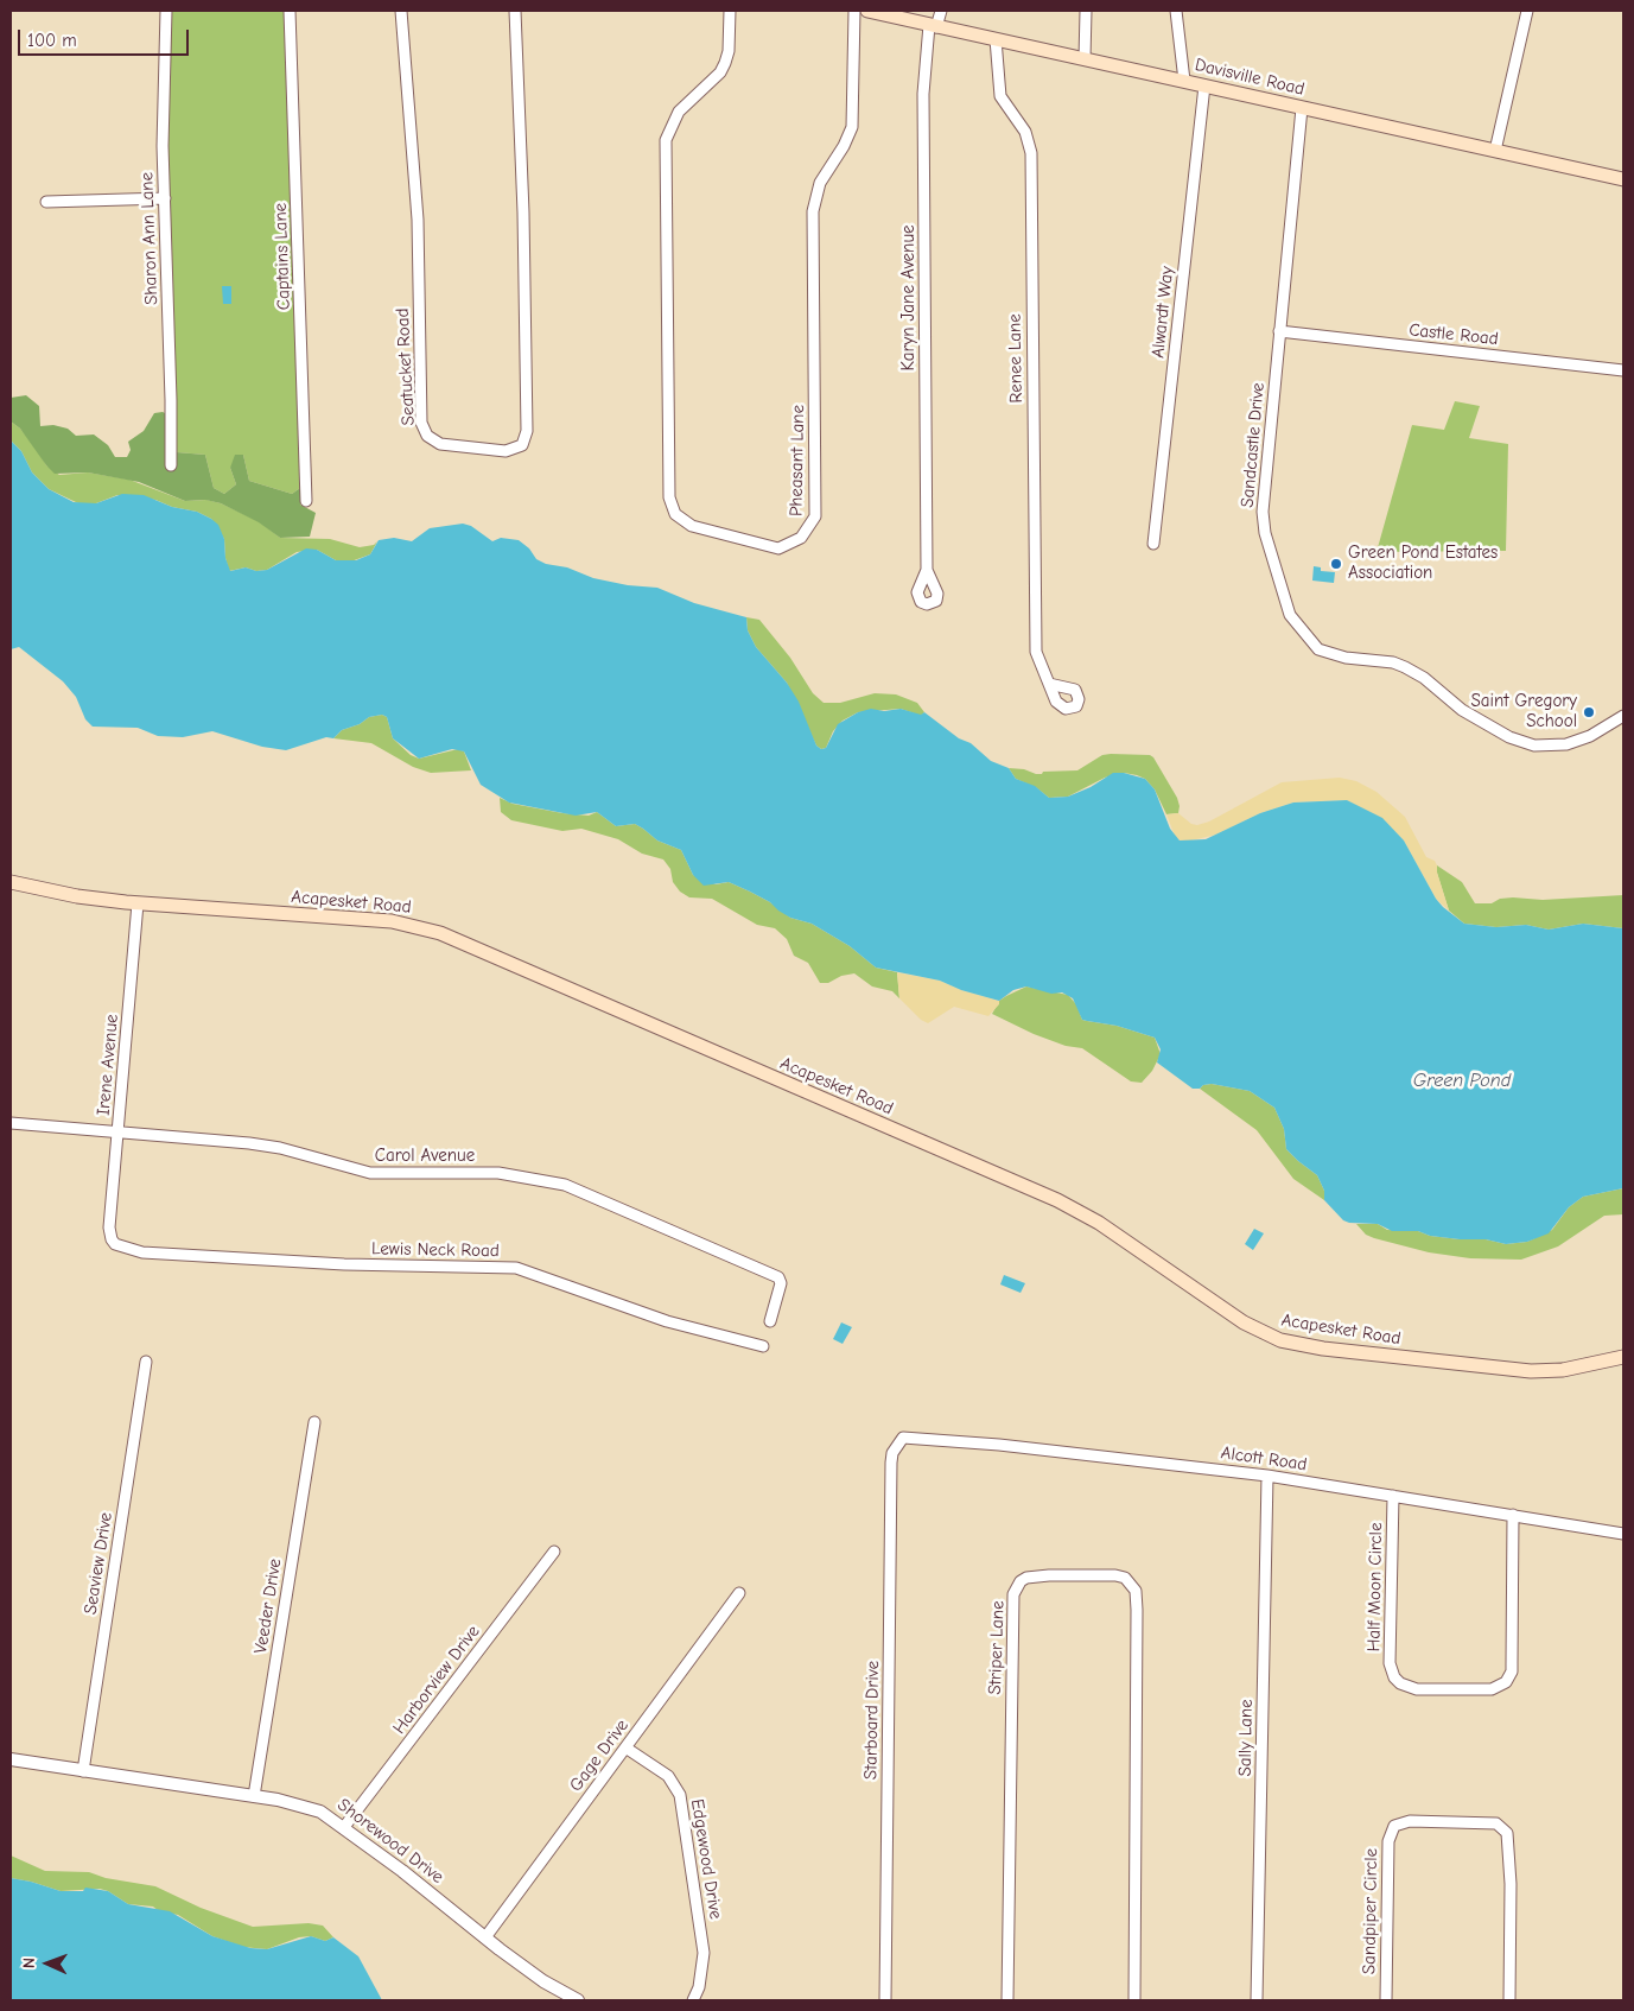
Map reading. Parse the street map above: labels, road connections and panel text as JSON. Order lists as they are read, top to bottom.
{
  "streets": {
    "main road": ["Davisville Road", "Acapesket Road"],
    "street": [
      "Sharon Ann Lane",
      "Captains Lane",
      "Karyn Jane Avenue",
      "Alwardt Way",
      "Castle Road",
      "Renee Lane",
      "Seatucket Road",
      "Sandcastle Drive",
      "Pheasant Lane",
      "Irene Avenue",
      "Carol Avenue",
      "Lewis Neck Road",
      "Alcott Road",
      "Seaview Drive",
      "Half Moon Circle",
      "Veeder Drive",
      "Striper Lane",
      "Harborview Drive",
      "Starboard Drive",
      "Sally Lane",
      "Gage Drive",
      "Shorewood Drive",
      "Edgewood Drive",
      "Sandpiper Circle"
    ]
  },
  "crossings": [
    ["Davisville Road", "Karyn Jane Avenue"],
    ["Davisville Road", "Alwardt Way"],
    ["Davisville Road", "Renee Lane"],
    ["Davisville Road", "Sandcastle Drive"],
    ["Castle Road", "Sandcastle Drive"],
    ["Acapesket Road", "Irene Avenue"],
    ["Irene Avenue", "Carol Avenue"],
    ["Irene Avenue", "Lewis Neck Road"],
    ["Alcott Road", "Half Moon Circle"],
    ["Alcott Road", "Starboard Drive"],
    ["Alcott Road", "Sally Lane"],
    ["Seaview Drive", "Shorewood Drive"],
    ["Veeder Drive", "Shorewood Drive"],
    ["Harborview Drive", "Shorewood Drive"],
    ["Gage Drive", "Shorewood Drive"],
    ["Gage Drive", "Edgewood Drive"]
  ],
  "water": ["Green Pond"],
  "places": ["Green Pond Estates Association", "Saint Gregory School"],
  "scale_bar": "100 m",
  "north": "left"
}
